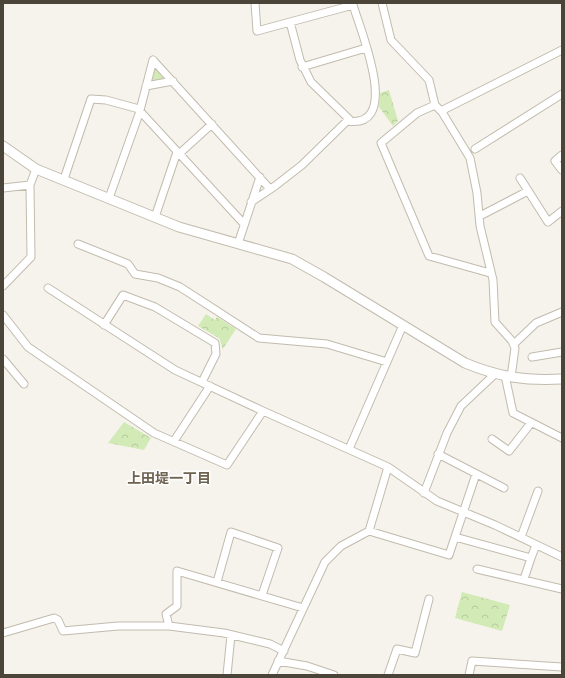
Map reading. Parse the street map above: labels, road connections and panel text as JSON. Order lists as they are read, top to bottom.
{
  "districts": ["上田堤一丁目"]
}
